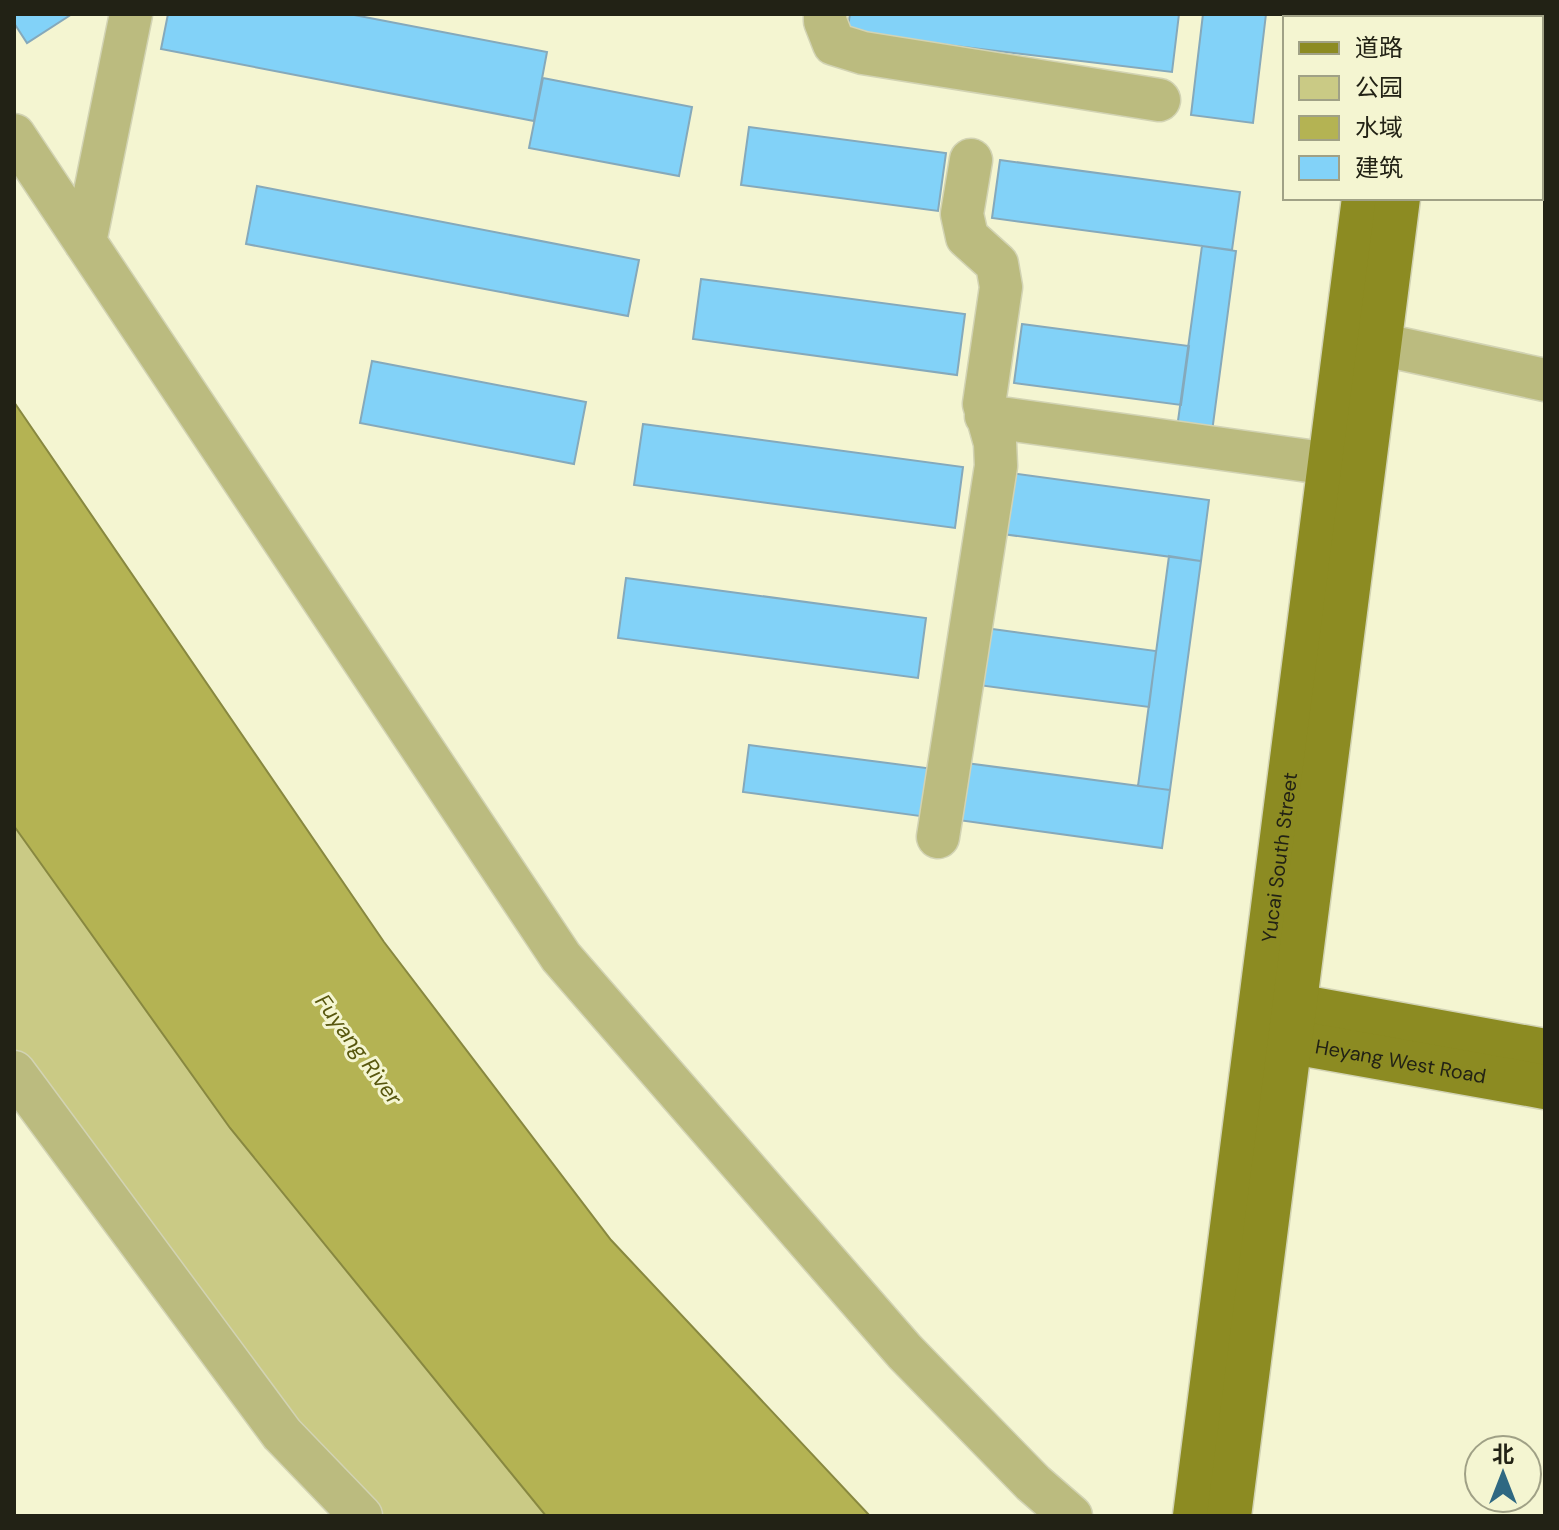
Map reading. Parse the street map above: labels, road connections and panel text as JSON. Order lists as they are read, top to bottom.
{
  "streets": {
    "main road": ["Yucai South Street", "Heyang West Road"]
  },
  "crossings": [
    ["Yucai South Street", "Heyang West Road"]
  ],
  "water": ["Fuyang River"],
  "legend": [
    "道路",
    "公园",
    "水域",
    "建筑"
  ],
  "north": "top"
}
